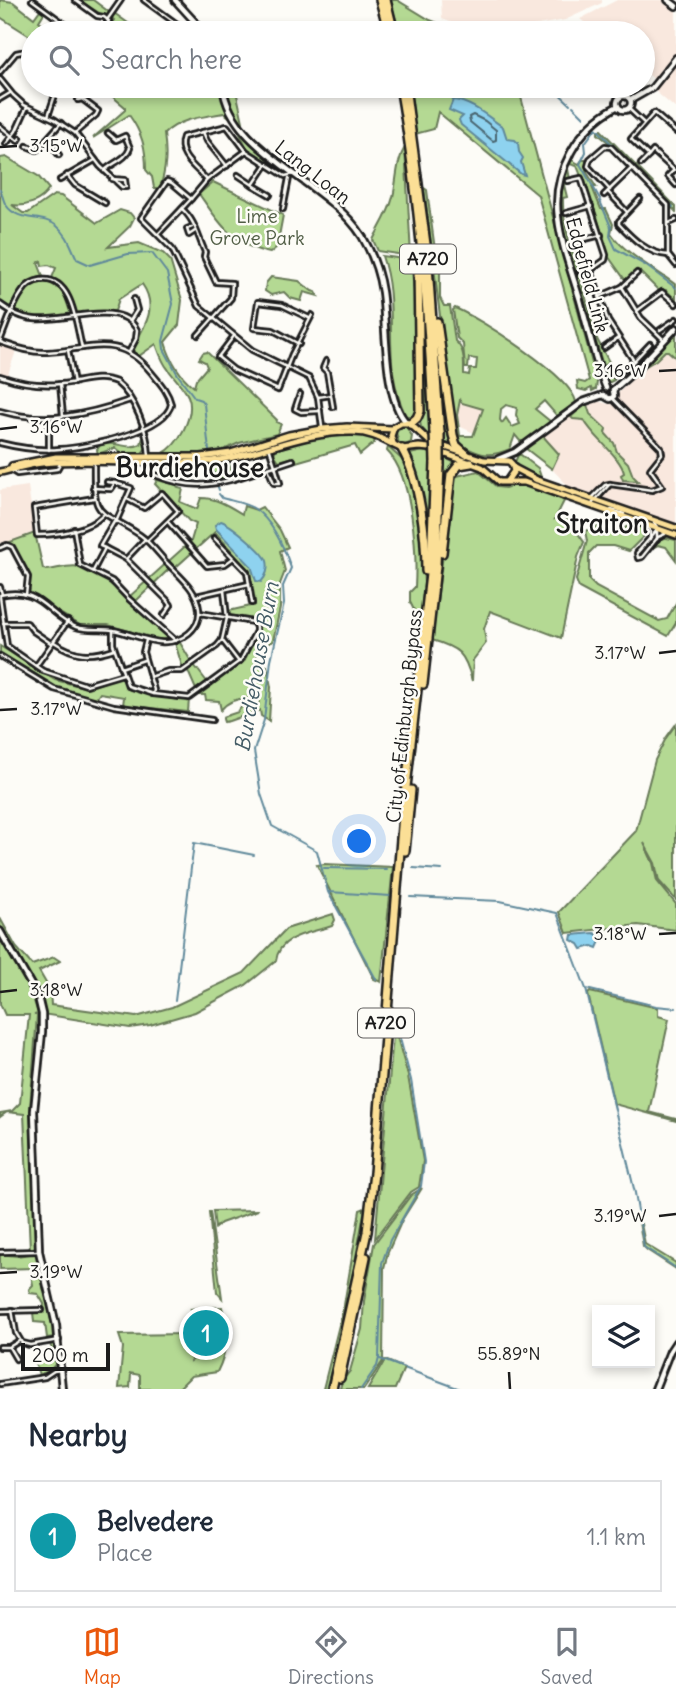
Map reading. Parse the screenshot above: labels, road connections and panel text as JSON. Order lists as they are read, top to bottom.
{
  "streets": {
    "highway": ["A720", "City of Edinburgh Bypass"],
    "street": ["Lang Loan", "Edgefield Link"]
  },
  "districts": ["Burdiehouse", "Straiton"],
  "water": ["Burdiehouse Burn"],
  "parks": ["Lime Grove Park"],
  "scale_bar": "200 m",
  "page": {
    "search": "Search here",
    "pins": "1",
    "scale": "200 m",
    "heading": "Nearby",
    "list": [
      {
        "mark": "1",
        "name": "Belvedere",
        "note": "Place",
        "value": "1.1 km"
      }
    ],
    "nav": ["Map", "Directions", "Saved"]
  },
  "coordinates": [
    "3.15°W",
    "3.16°W",
    "3.17°W",
    "3.18°W",
    "3.19°W",
    "55.89°N"
  ]
}
